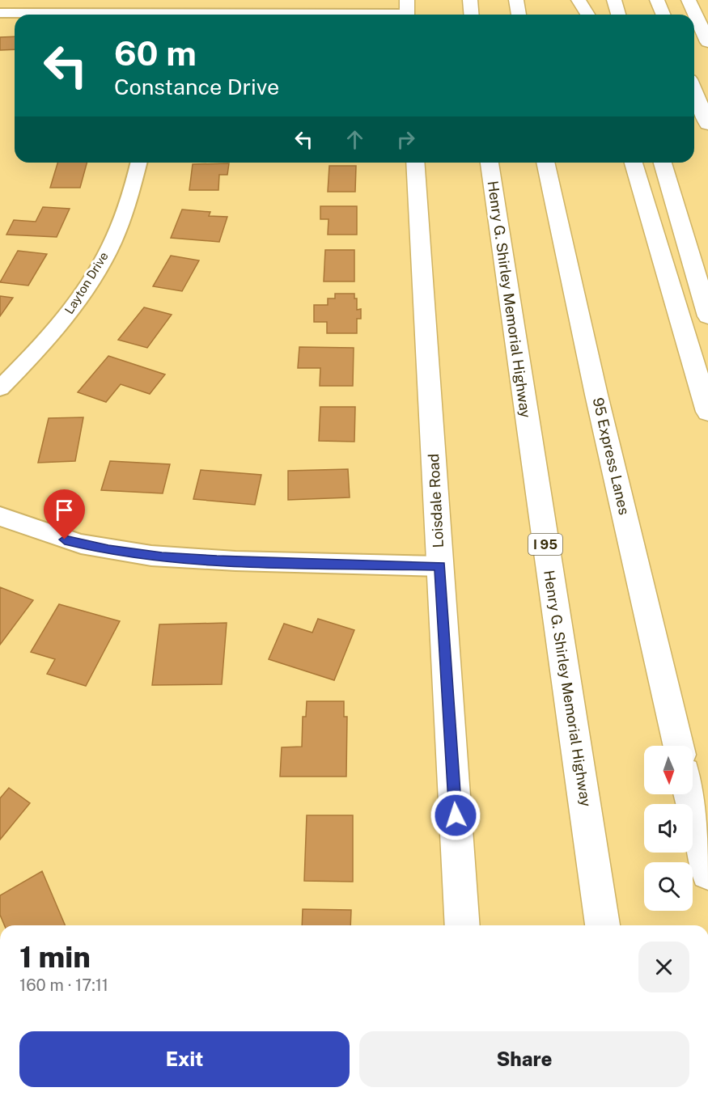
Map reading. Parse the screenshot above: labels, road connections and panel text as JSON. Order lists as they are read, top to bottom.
{
  "streets": {
    "main road": [
      "Henry G. Shirley Memorial Highway",
      "95 Express Lanes",
      "Loisdale Road",
      "I 95"
    ],
    "street": ["Layton Drive"]
  },
  "north": "bottom",
  "page": {
    "turn": ["60 m", "Constance Drive"],
    "heading": ["1 min", "160 m · 17:11"],
    "buttons": ["Exit", "Share"]
  }
}
